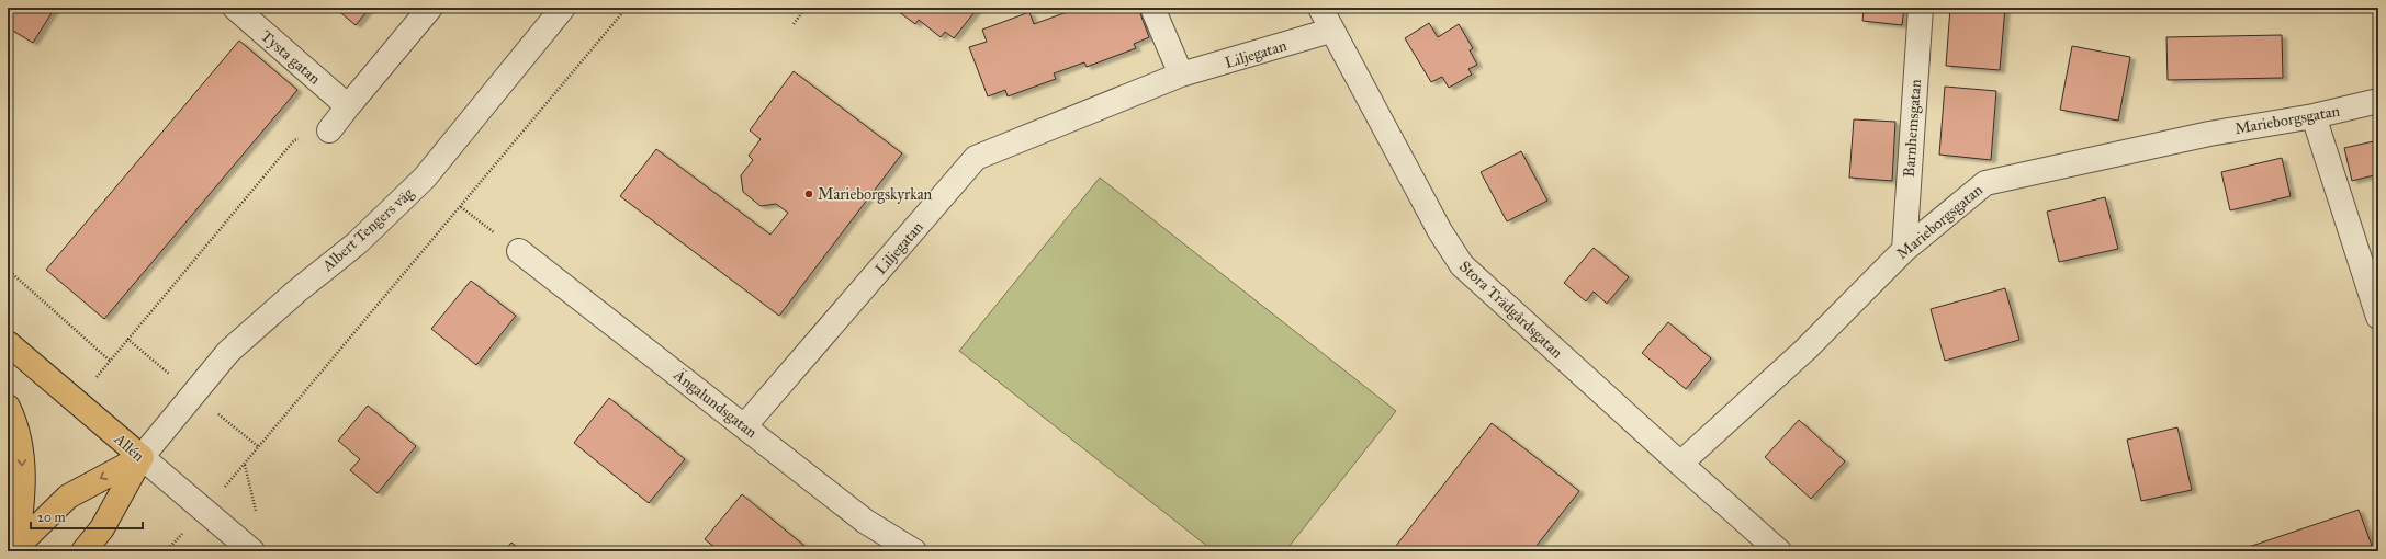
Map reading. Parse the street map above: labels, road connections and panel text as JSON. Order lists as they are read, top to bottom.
{
  "streets": {
    "main road": ["Albert Tengers väg", "Allén"],
    "street": [
      "Liljegatan",
      "Tysta gatan",
      "Marieborgsgatan",
      "Barnhemsgatan",
      "Stora Trädgårdsgatan",
      "Ängalundsgatan"
    ]
  },
  "crossings": [
    ["Liljegatan", "Stora Trädgårdsgatan"],
    ["Liljegatan", "Ängalundsgatan"],
    ["Marieborgsgatan", "Barnhemsgatan"],
    ["Marieborgsgatan", "Stora Trädgårdsgatan"],
    ["Albert Tengers väg", "Allén"]
  ],
  "places": ["Marieborgskyrkan"],
  "scale_bar": "20 m"
}
